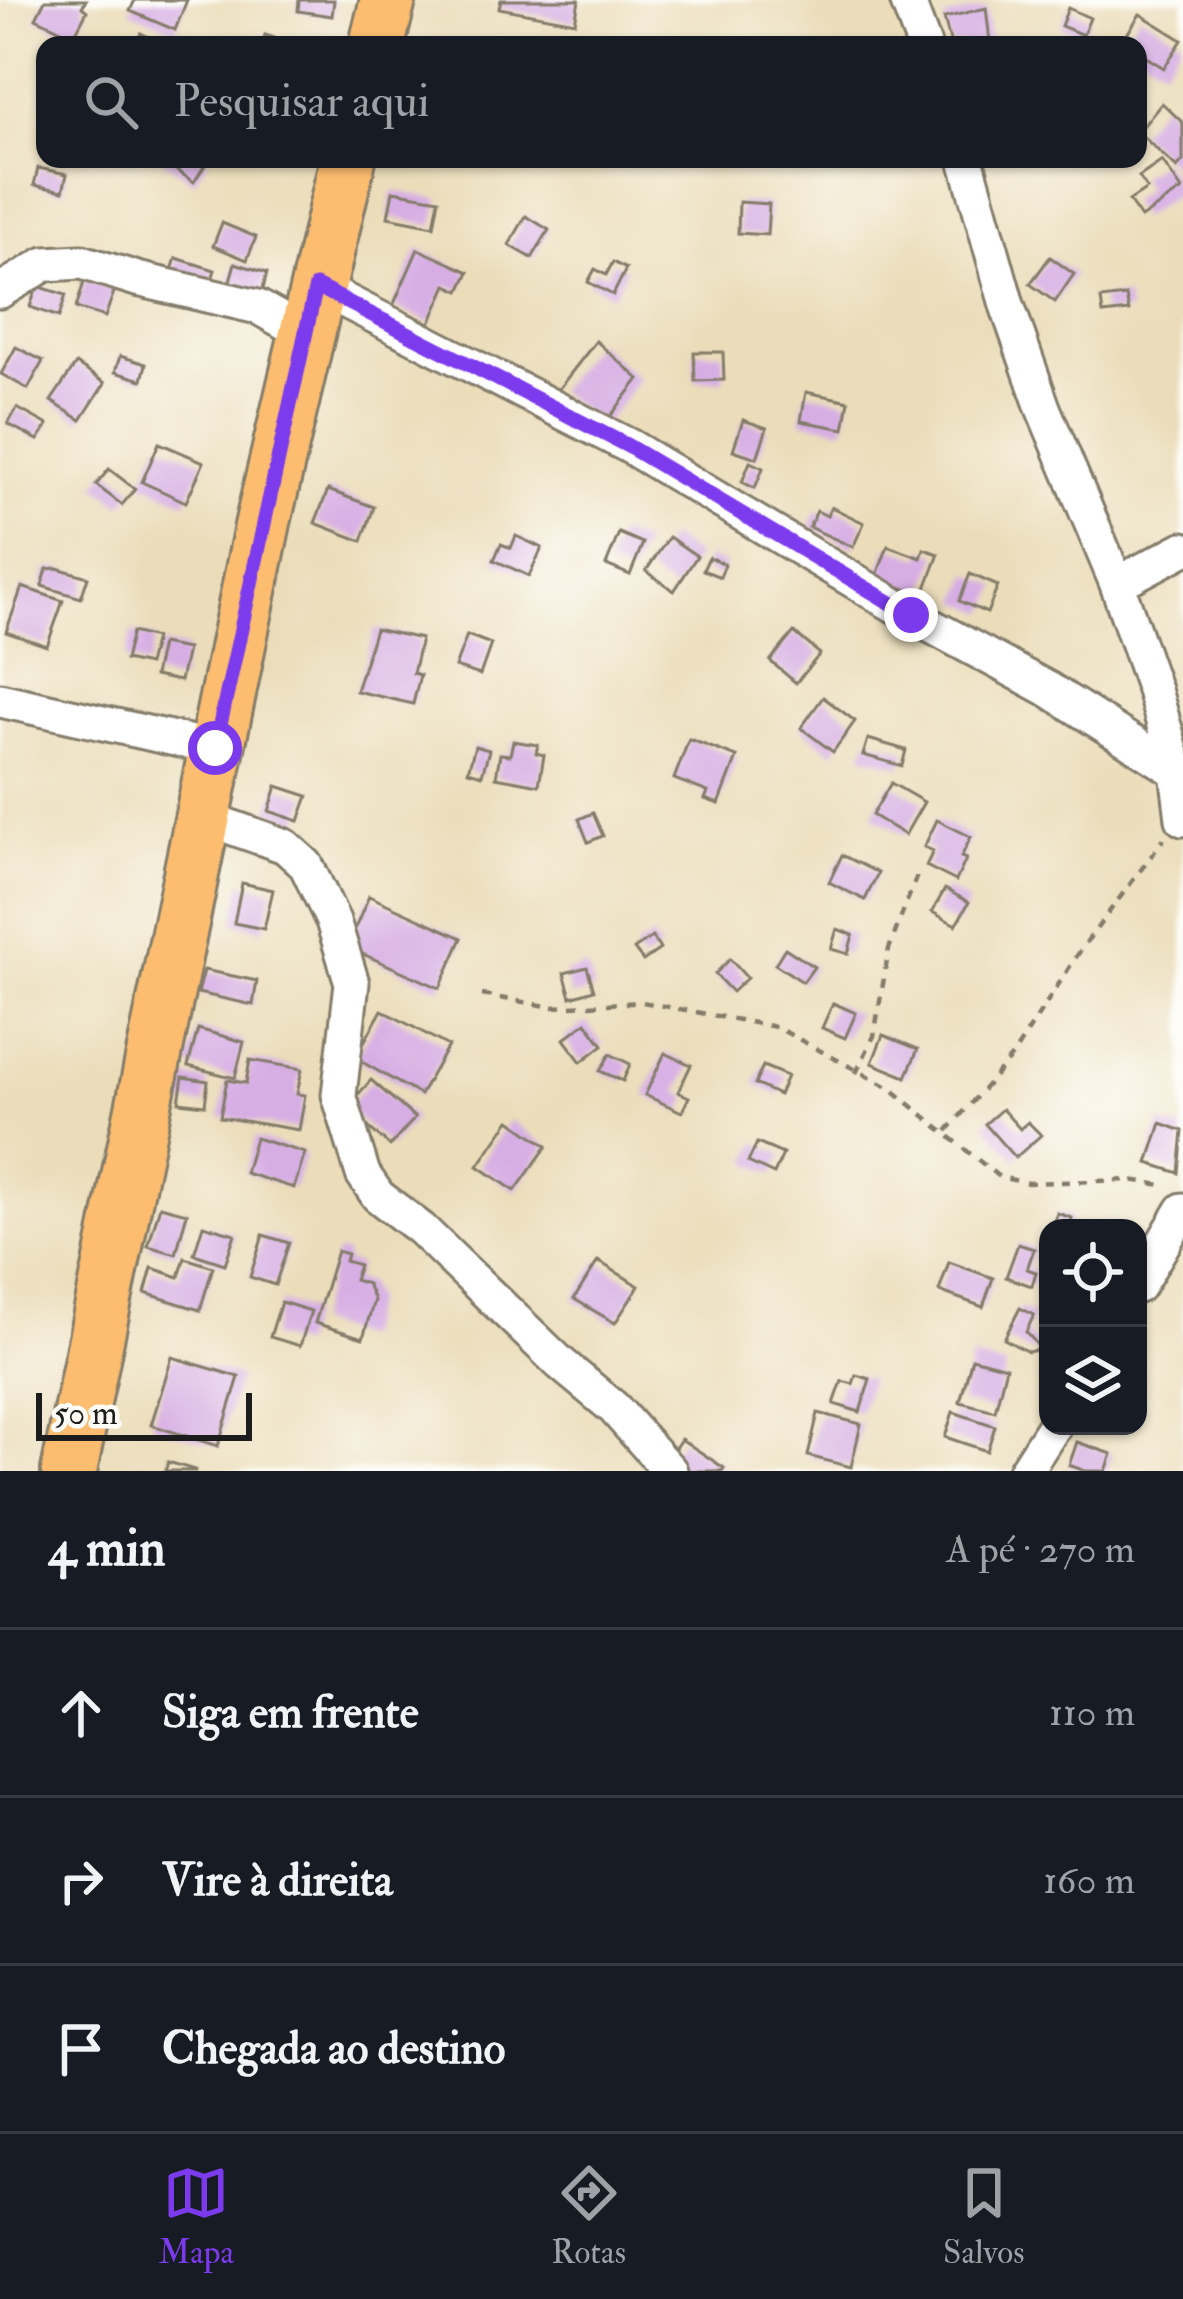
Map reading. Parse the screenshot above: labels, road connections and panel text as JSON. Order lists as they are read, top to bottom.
{
  "scale_bar": "50 m",
  "page": {
    "search": "Pesquisar aqui",
    "scale": "50 m",
    "heading": ["4 min", "A pé · 270 m"],
    "list": [
      ["Siga em frente", "110 m"],
      ["Vire à direita", "160 m"],
      "Chegada ao destino"
    ],
    "nav": ["Mapa", "Rotas", "Salvos"]
  }
}
